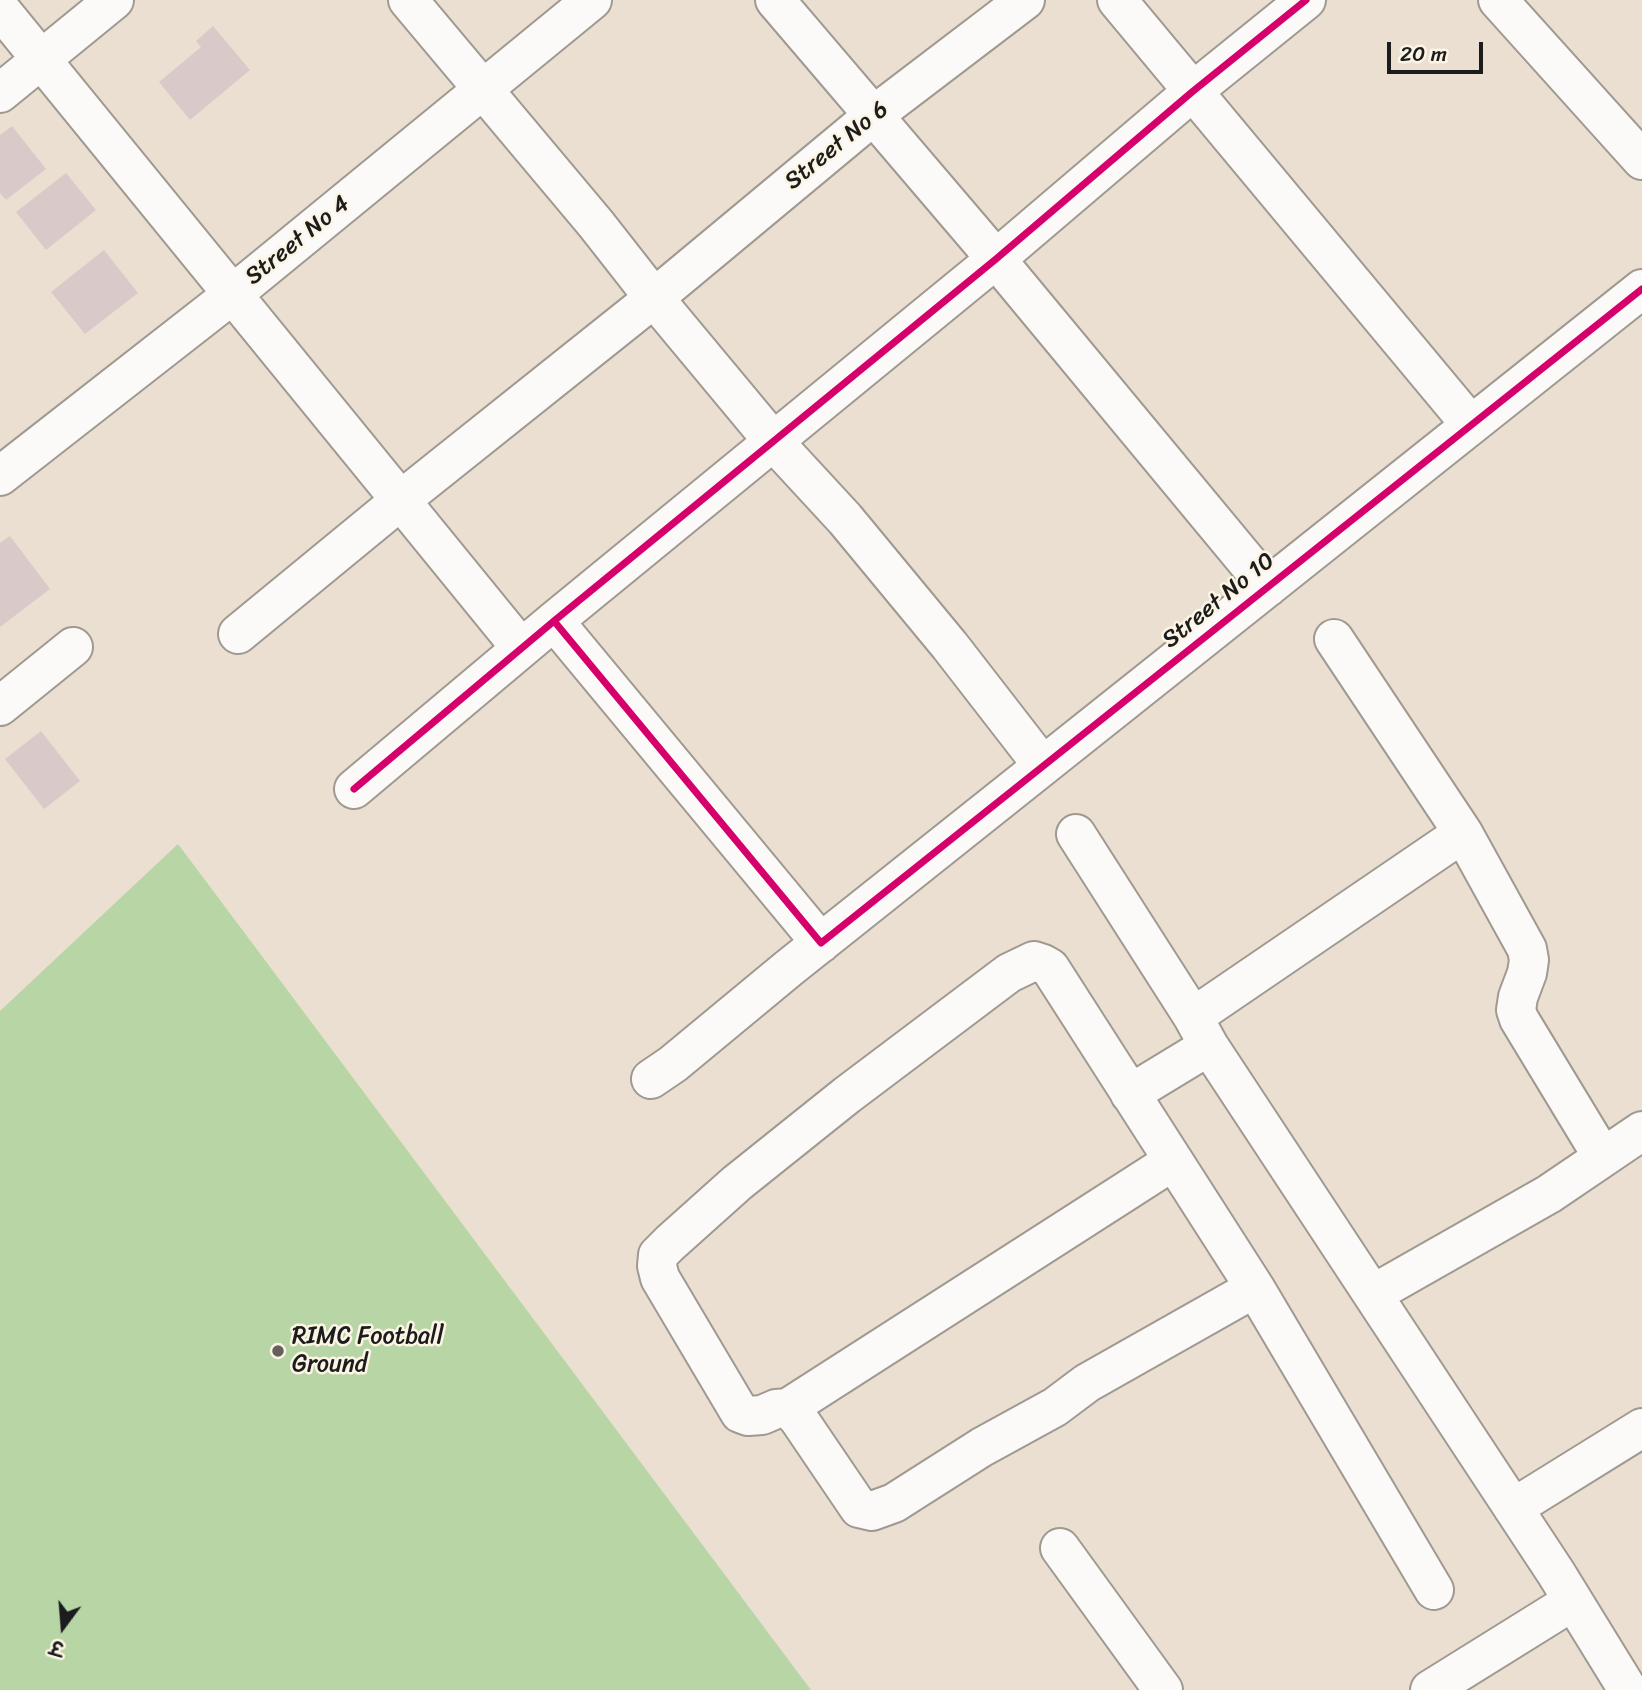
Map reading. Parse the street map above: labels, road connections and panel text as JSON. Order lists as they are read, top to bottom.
{
  "streets": {
    "street": ["Street No 6", "Street No 4", "Street No 10"]
  },
  "places": ["RIMC Football Ground"],
  "scale_bar": "20 m",
  "north": "bottom"
}
